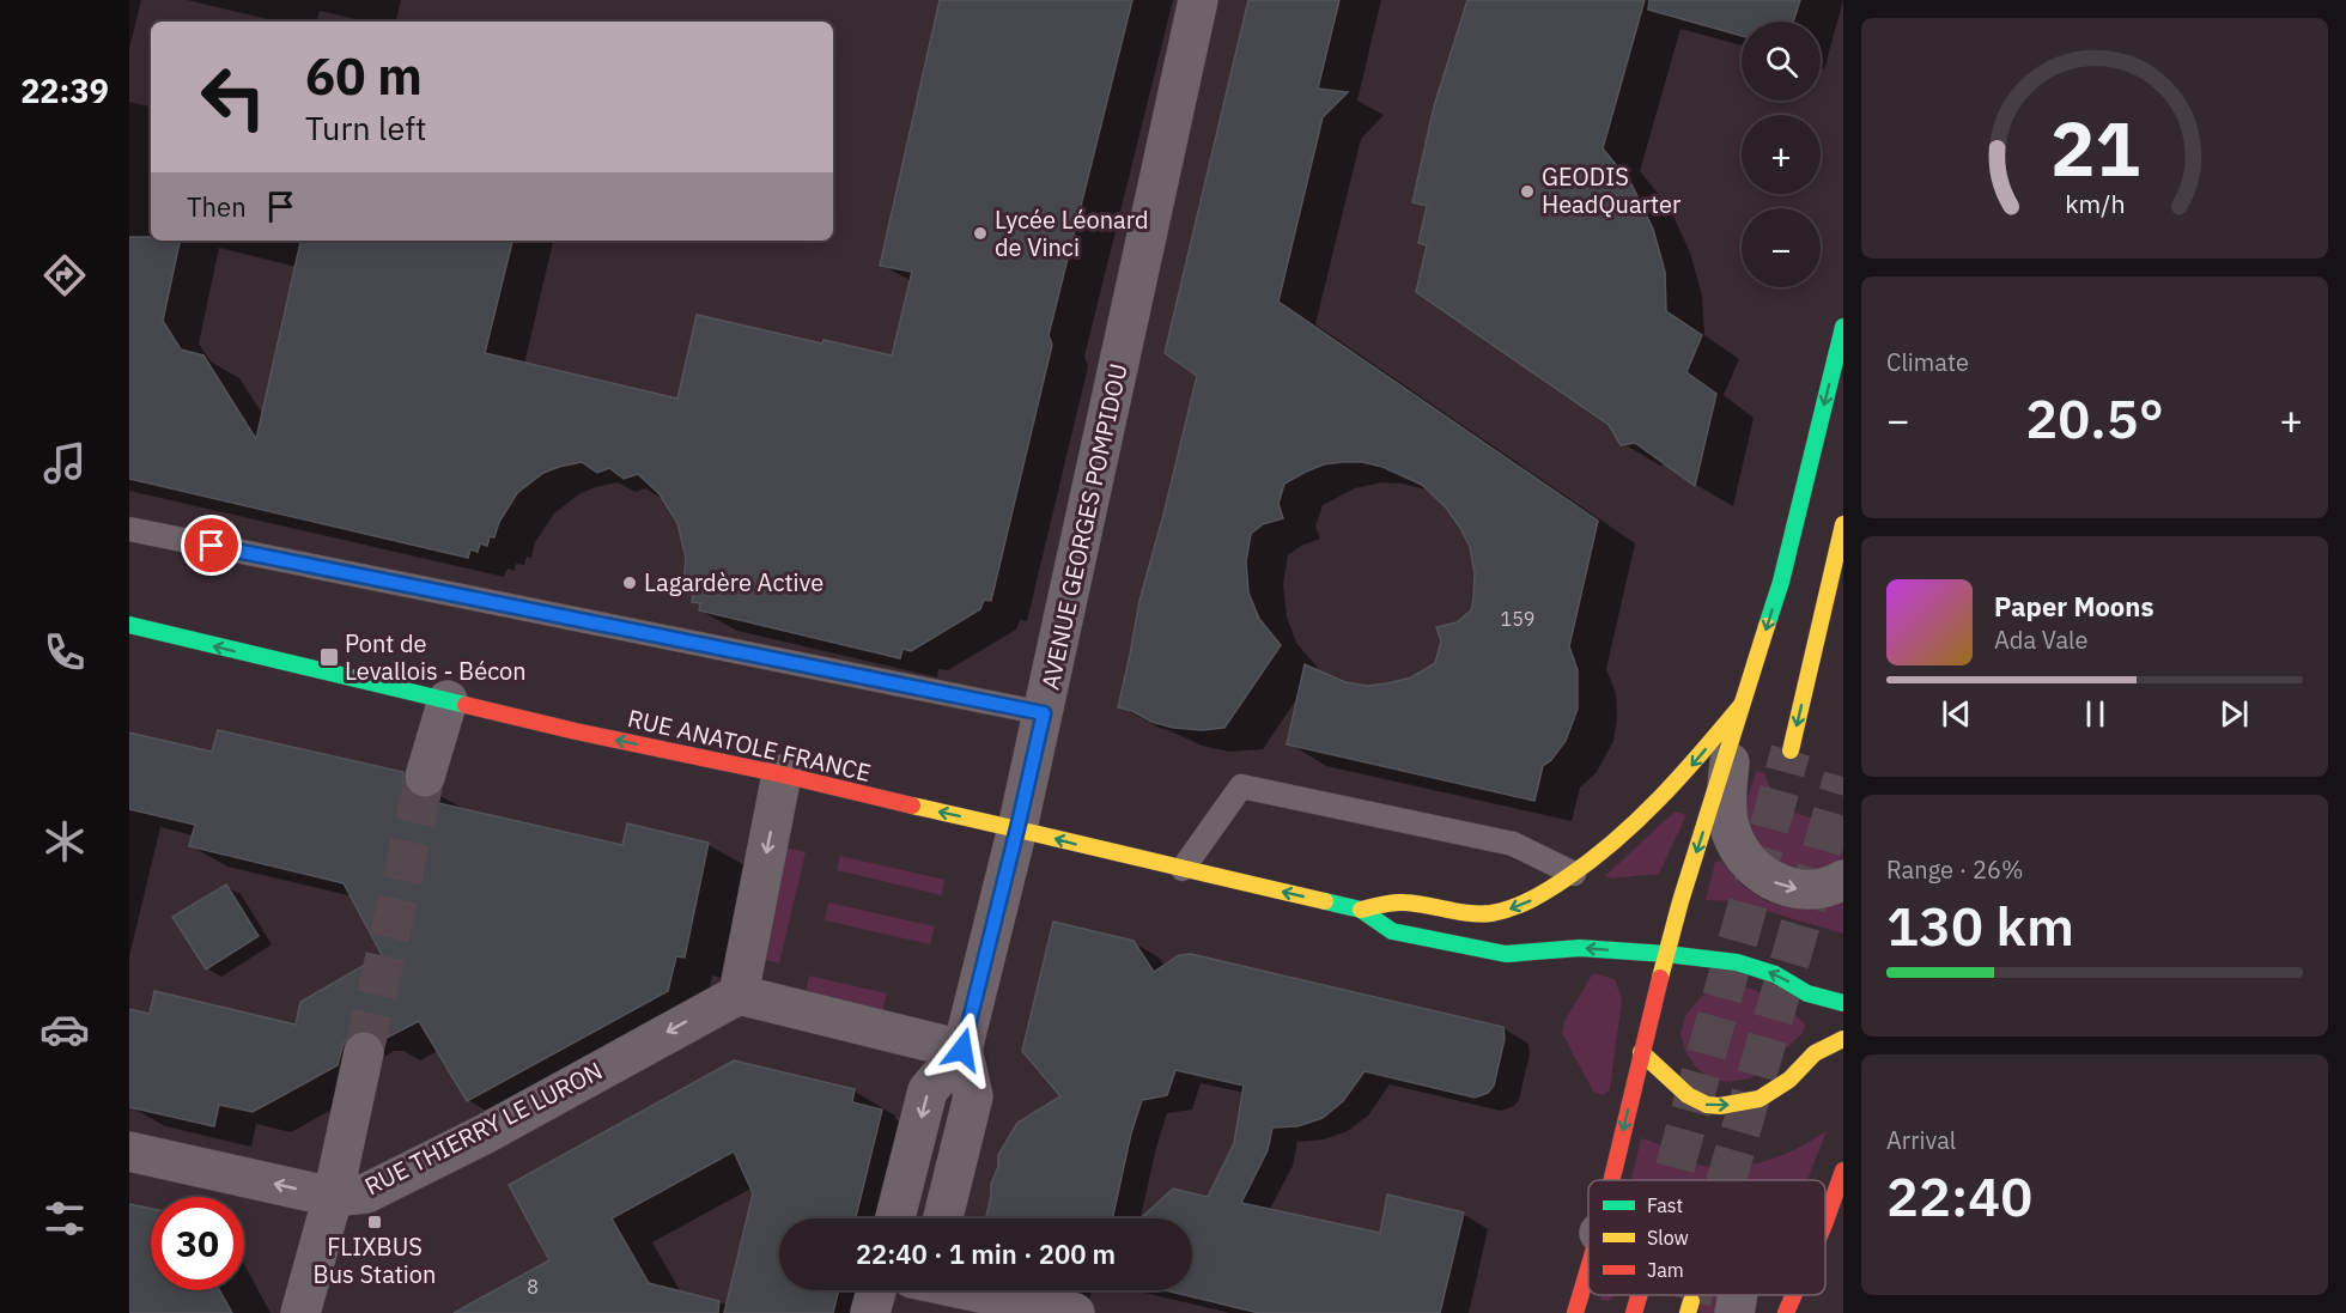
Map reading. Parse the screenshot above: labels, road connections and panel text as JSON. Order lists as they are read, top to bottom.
{
  "streets": {
    "main road": ["RUE ANATOLE FRANCE"],
    "street": ["AVENUE GEORGES POMPIDOU", "RUE THIERRY LE LURON"]
  },
  "crossings": [
    ["AVENUE GEORGES POMPIDOU", "RUE ANATOLE FRANCE"]
  ],
  "one_way": ["RUE ANATOLE FRANCE", "RUE THIERRY LE LURON"],
  "places": {
    "other": ["GEODIS HeadQuarter", "Lycée Léonard de Vinci", "Lagardère Active"],
    "transit": ["Pont de Levallois - Bécon", "FLIXBUS Bus Station"]
  },
  "house_numbers": ["159", "8"],
  "legend": ["Fast", "Slow", "Jam"],
  "page": {
    "tabs": "22:39",
    "map_buttons": ["+", "−"],
    "turn": ["60 m", "Turn left"],
    "then": "Then",
    "tile": [
      "Climate",
      ["Range · 26%", "130 km"],
      ["Arrival", "22:40"]
    ],
    "heat": ["−", "20.5°", "+"],
    "song": ["Paper Moons", "Ada Vale"],
    "limit": "30",
    "trip": "22:40 · 1 min · 200 m",
    "gauge": ["21", "km/h"]
  }
}
